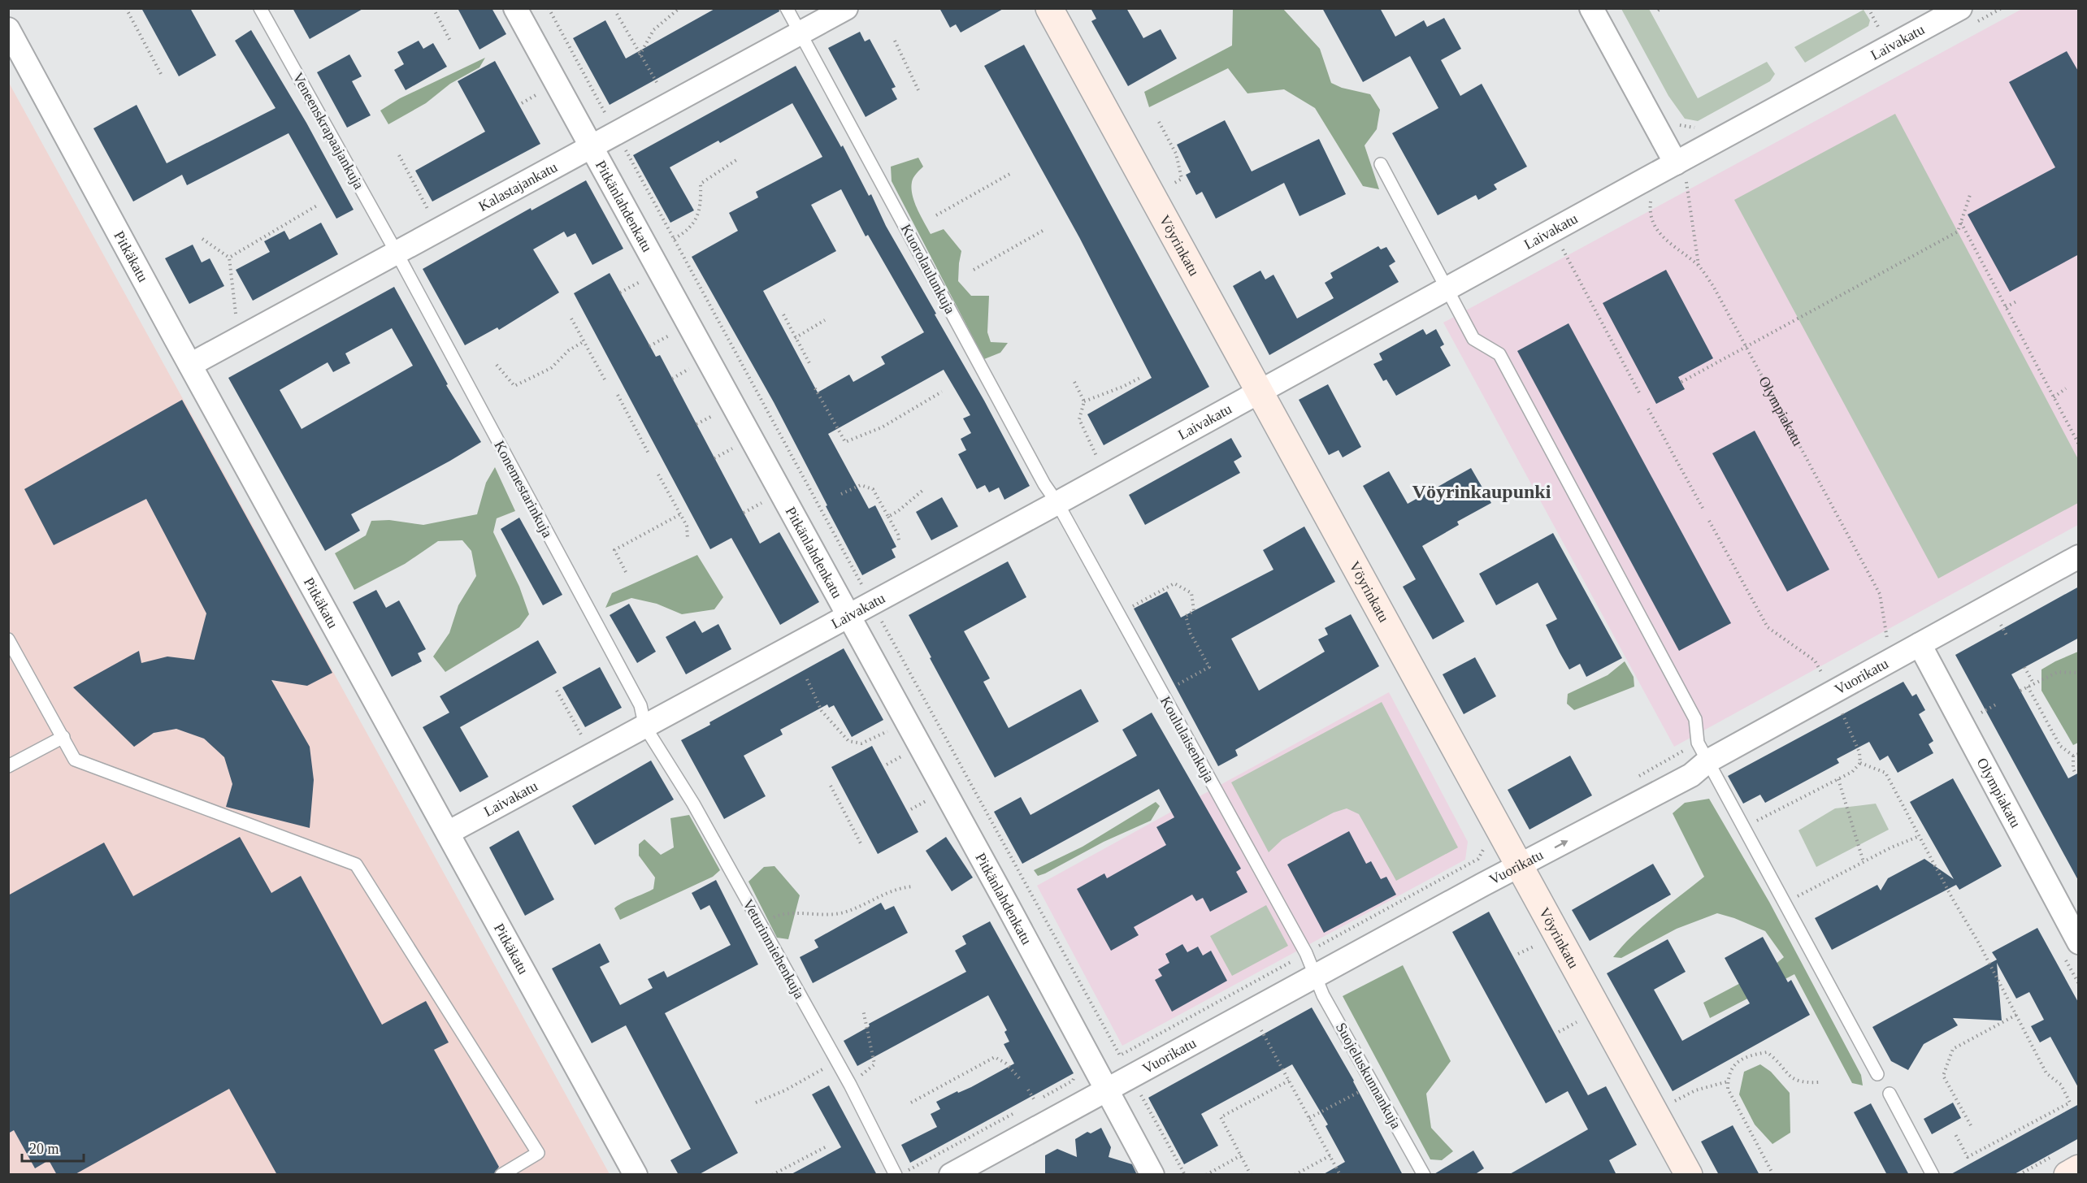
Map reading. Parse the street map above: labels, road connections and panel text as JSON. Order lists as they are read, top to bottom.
{
  "streets": {
    "main road": ["Vöyrinkatu"],
    "street": [
      "Laivakatu",
      "Kalastajankatu",
      "Pitkänlahdenkatu",
      "Pitkäkatu",
      "Olympiakatu",
      "Vuorikatu"
    ],
    "lane": [
      "Veneenskrapaajankuja",
      "Kuorolaulunkuja",
      "Konemestarinkuja",
      "Koululaisenkuja",
      "Veturinmiehenkuja",
      "Suojeluskunnankuja"
    ]
  },
  "crossings": [
    ["Laivakatu", "Pitkänlahdenkatu"],
    ["Laivakatu", "Vöyrinkatu"],
    ["Laivakatu", "Pitkäkatu"],
    ["Laivakatu", "Kuorolaulunkuja"],
    ["Laivakatu", "Konemestarinkuja"],
    ["Laivakatu", "Koululaisenkuja"],
    ["Laivakatu", "Veturinmiehenkuja"],
    ["Veneenskrapaajankuja", "Kalastajankatu"],
    ["Veneenskrapaajankuja", "Konemestarinkuja"],
    ["Kalastajankatu", "Pitkänlahdenkatu"],
    ["Kalastajankatu", "Pitkäkatu"],
    ["Kalastajankatu", "Kuorolaulunkuja"],
    ["Kalastajankatu", "Konemestarinkuja"],
    ["Pitkänlahdenkatu", "Vuorikatu"],
    ["Vöyrinkatu", "Vuorikatu"],
    ["Kuorolaulunkuja", "Koululaisenkuja"],
    ["Olympiakatu", "Vuorikatu"],
    ["Konemestarinkuja", "Veturinmiehenkuja"],
    ["Vuorikatu", "Koululaisenkuja"],
    ["Vuorikatu", "Suojeluskunnankuja"],
    ["Koululaisenkuja", "Suojeluskunnankuja"]
  ],
  "districts": ["Vöyrinkaupunki"],
  "scale_bar": "20 m"
}
